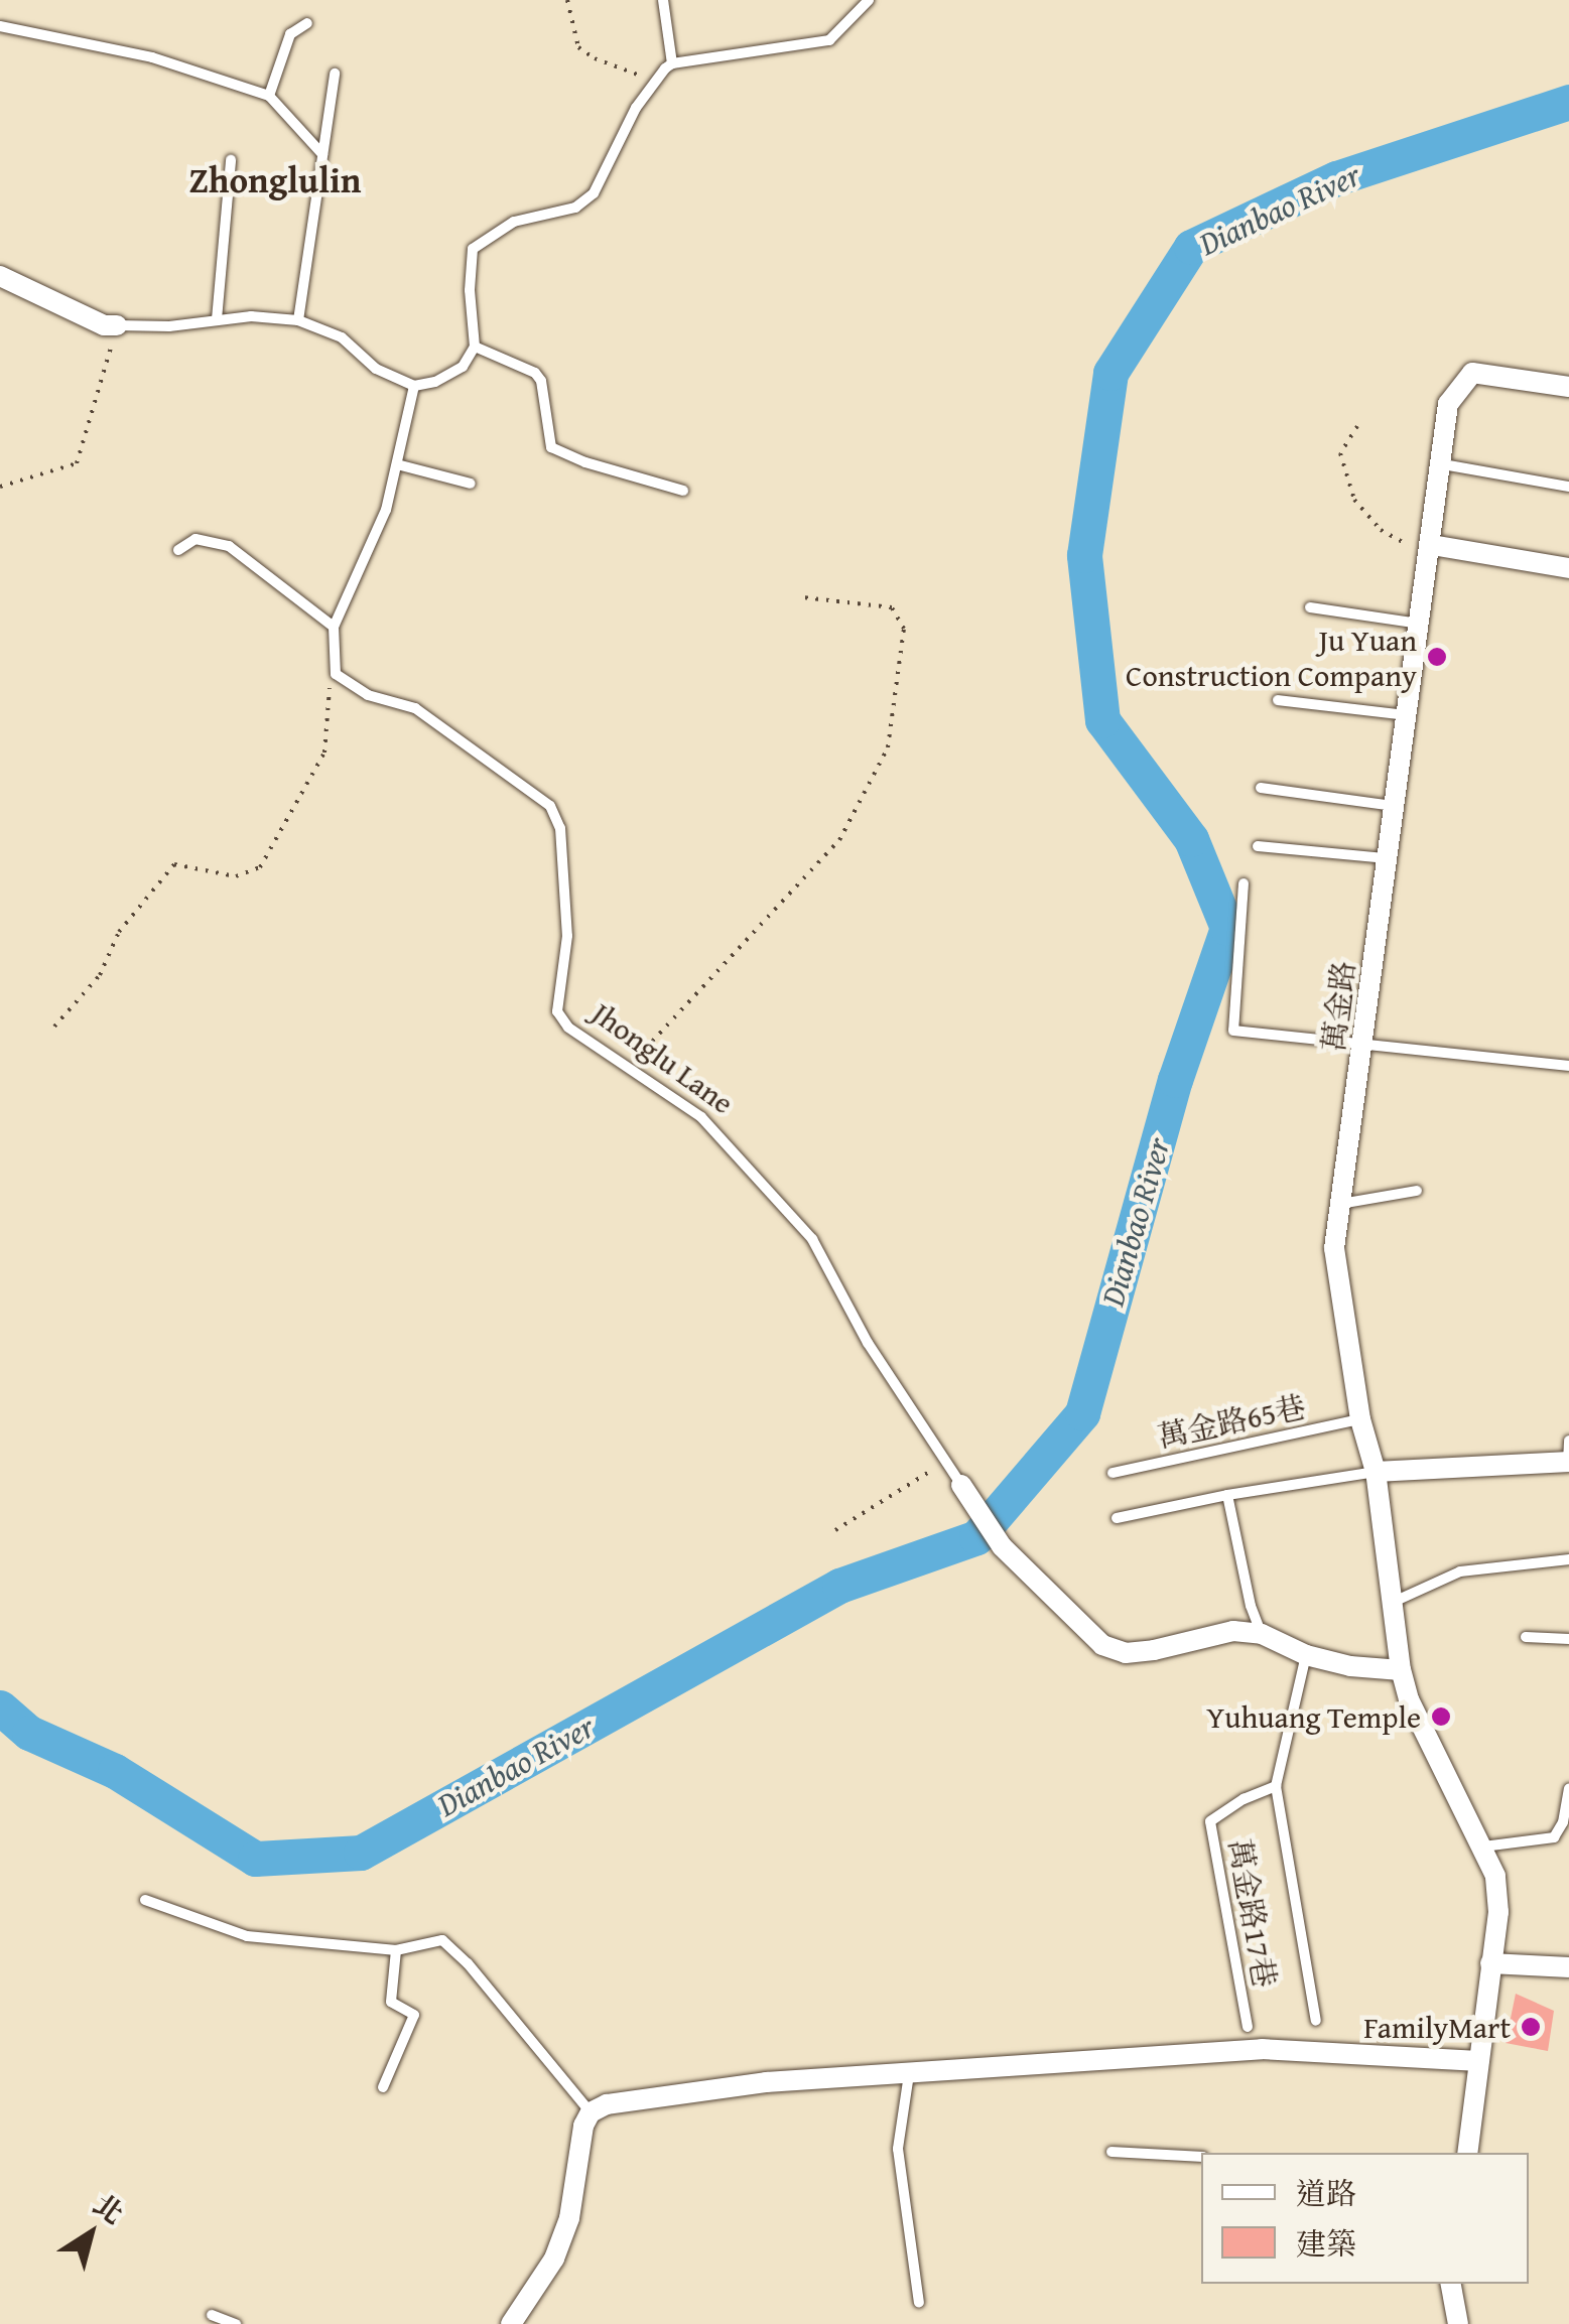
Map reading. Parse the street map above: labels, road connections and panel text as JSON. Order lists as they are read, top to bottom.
{
  "streets": {
    "street": ["萬金路"],
    "lane": ["Jhonglu Lane", "萬金路65巷", "萬金路17巷"]
  },
  "crossings": [
    ["萬金路", "萬金路65巷"]
  ],
  "districts": ["Zhonglulin"],
  "water": ["Dianbao River"],
  "places": ["Ju Yuan Construction Company", "Yuhuang Temple", "FamilyMart"],
  "legend": ["道路", "建築"],
  "north": "top right"
}
